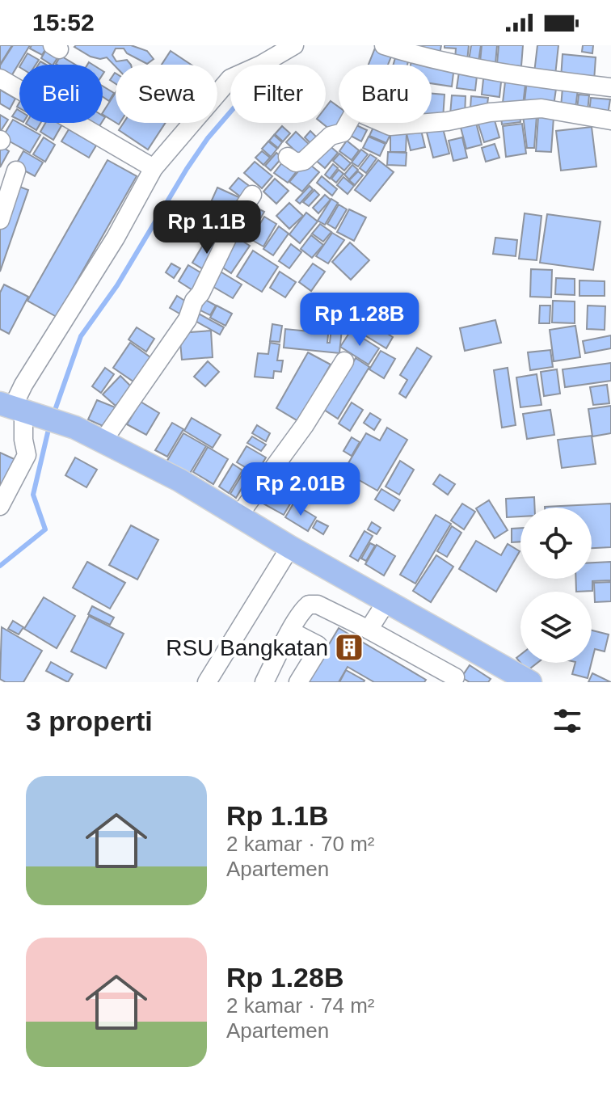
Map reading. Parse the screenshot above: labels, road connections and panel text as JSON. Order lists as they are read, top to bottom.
{
  "places": {
    "building": ["RSU Bangkatan"]
  },
  "page": {
    "status": "15:52",
    "chip": [
      "Beli",
      "Sewa",
      "Filter",
      "Baru"
    ],
    "price": ["Rp 1.1B", "Rp 1.28B", "Rp 2.01B"],
    "heading": "3 properti",
    "list": [
      {
        "name": "Rp 1.1B",
        "note": "2 kamar · 70 m² · Apartemen"
      },
      {
        "name": "Rp 1.28B",
        "note": "2 kamar · 74 m² · Apartemen"
      }
    ]
  }
}
